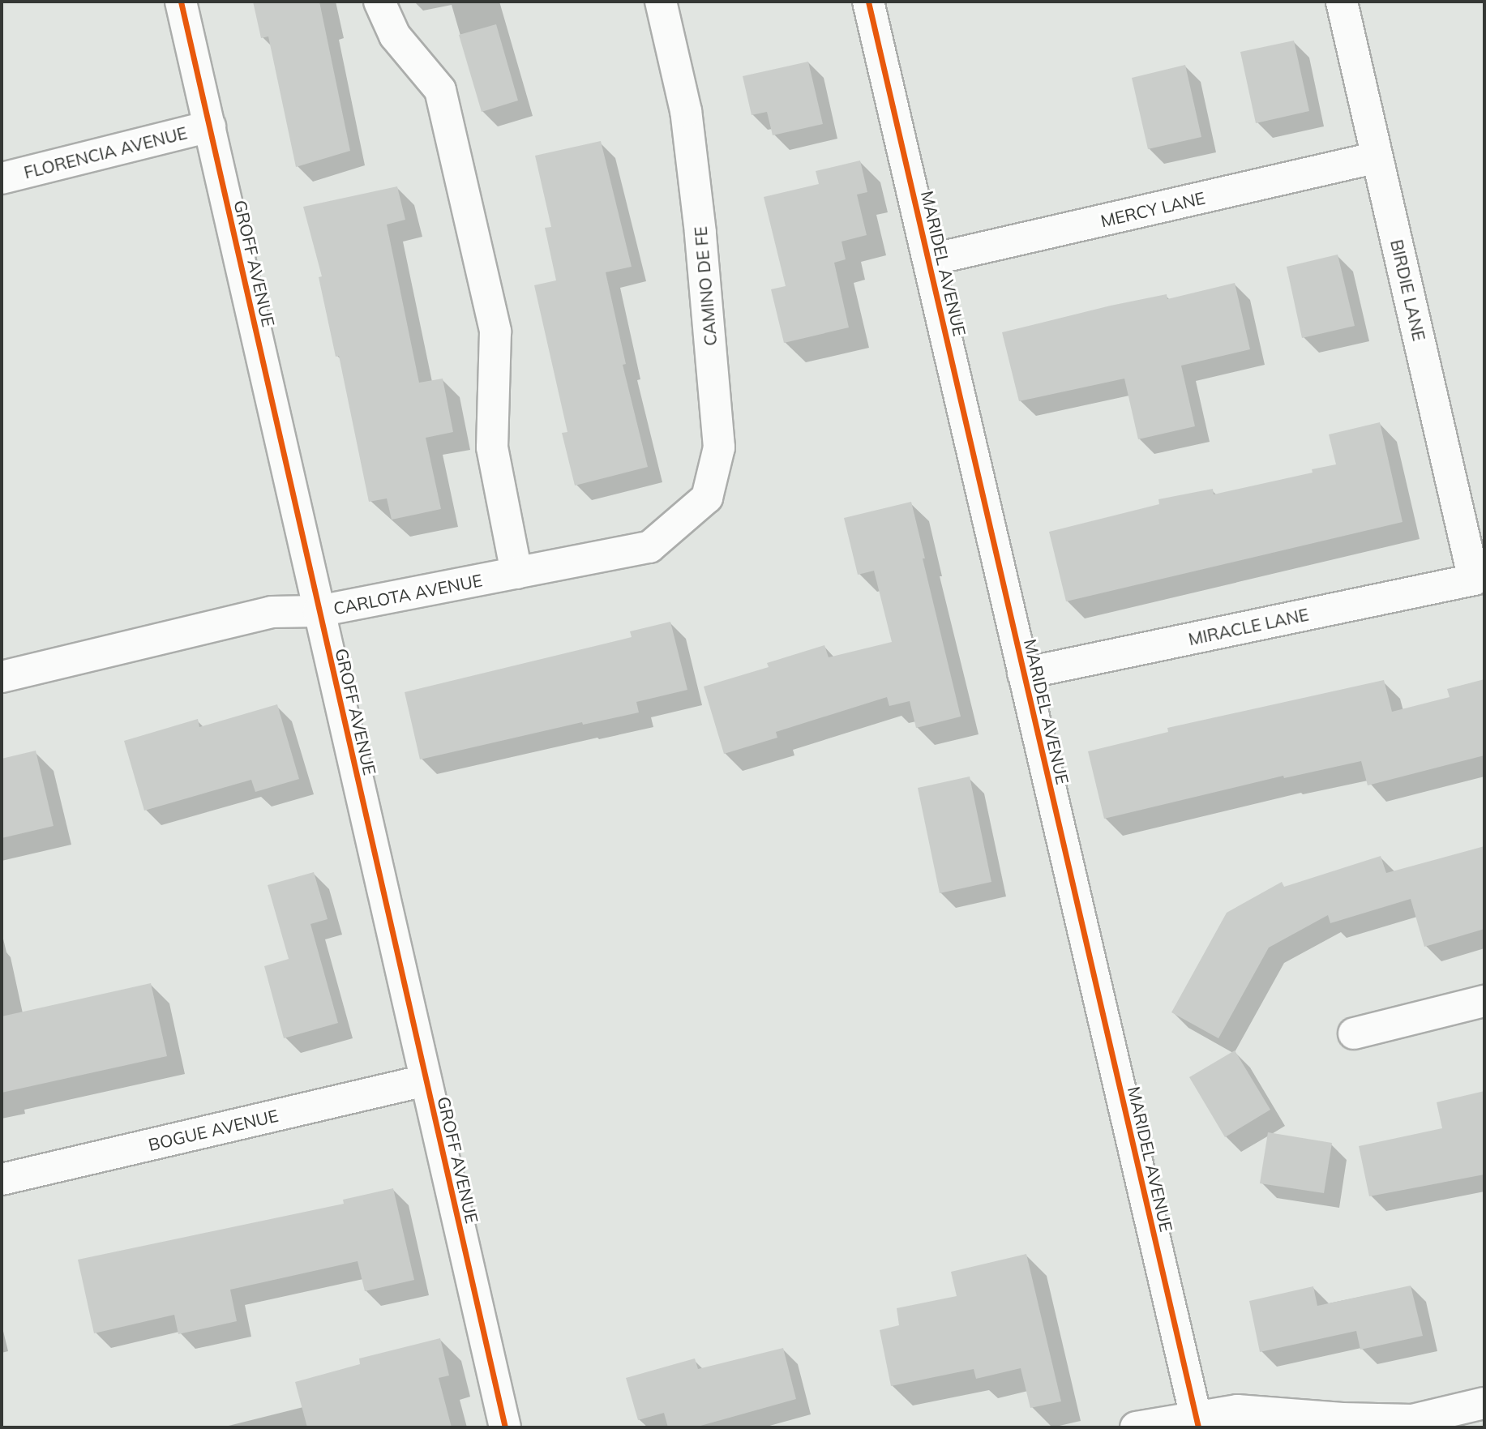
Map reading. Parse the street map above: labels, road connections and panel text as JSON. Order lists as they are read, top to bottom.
{
  "streets": {
    "street": [
      "FLORENCIA AVENUE",
      "MERCY LANE",
      "GROFF AVENUE",
      "MARIDEL AVENUE",
      "CAMINO DE FE",
      "BIRDIE LANE",
      "CARLOTA AVENUE",
      "MIRACLE LANE",
      "BOGUE AVENUE"
    ]
  },
  "crossings": [
    ["FLORENCIA AVENUE", "GROFF AVENUE"],
    ["MERCY LANE", "MARIDEL AVENUE"],
    ["MERCY LANE", "BIRDIE LANE"],
    ["GROFF AVENUE", "CARLOTA AVENUE"],
    ["GROFF AVENUE", "BOGUE AVENUE"],
    ["MARIDEL AVENUE", "MIRACLE LANE"],
    ["CAMINO DE FE", "CARLOTA AVENUE"],
    ["BIRDIE LANE", "MIRACLE LANE"]
  ]
}
